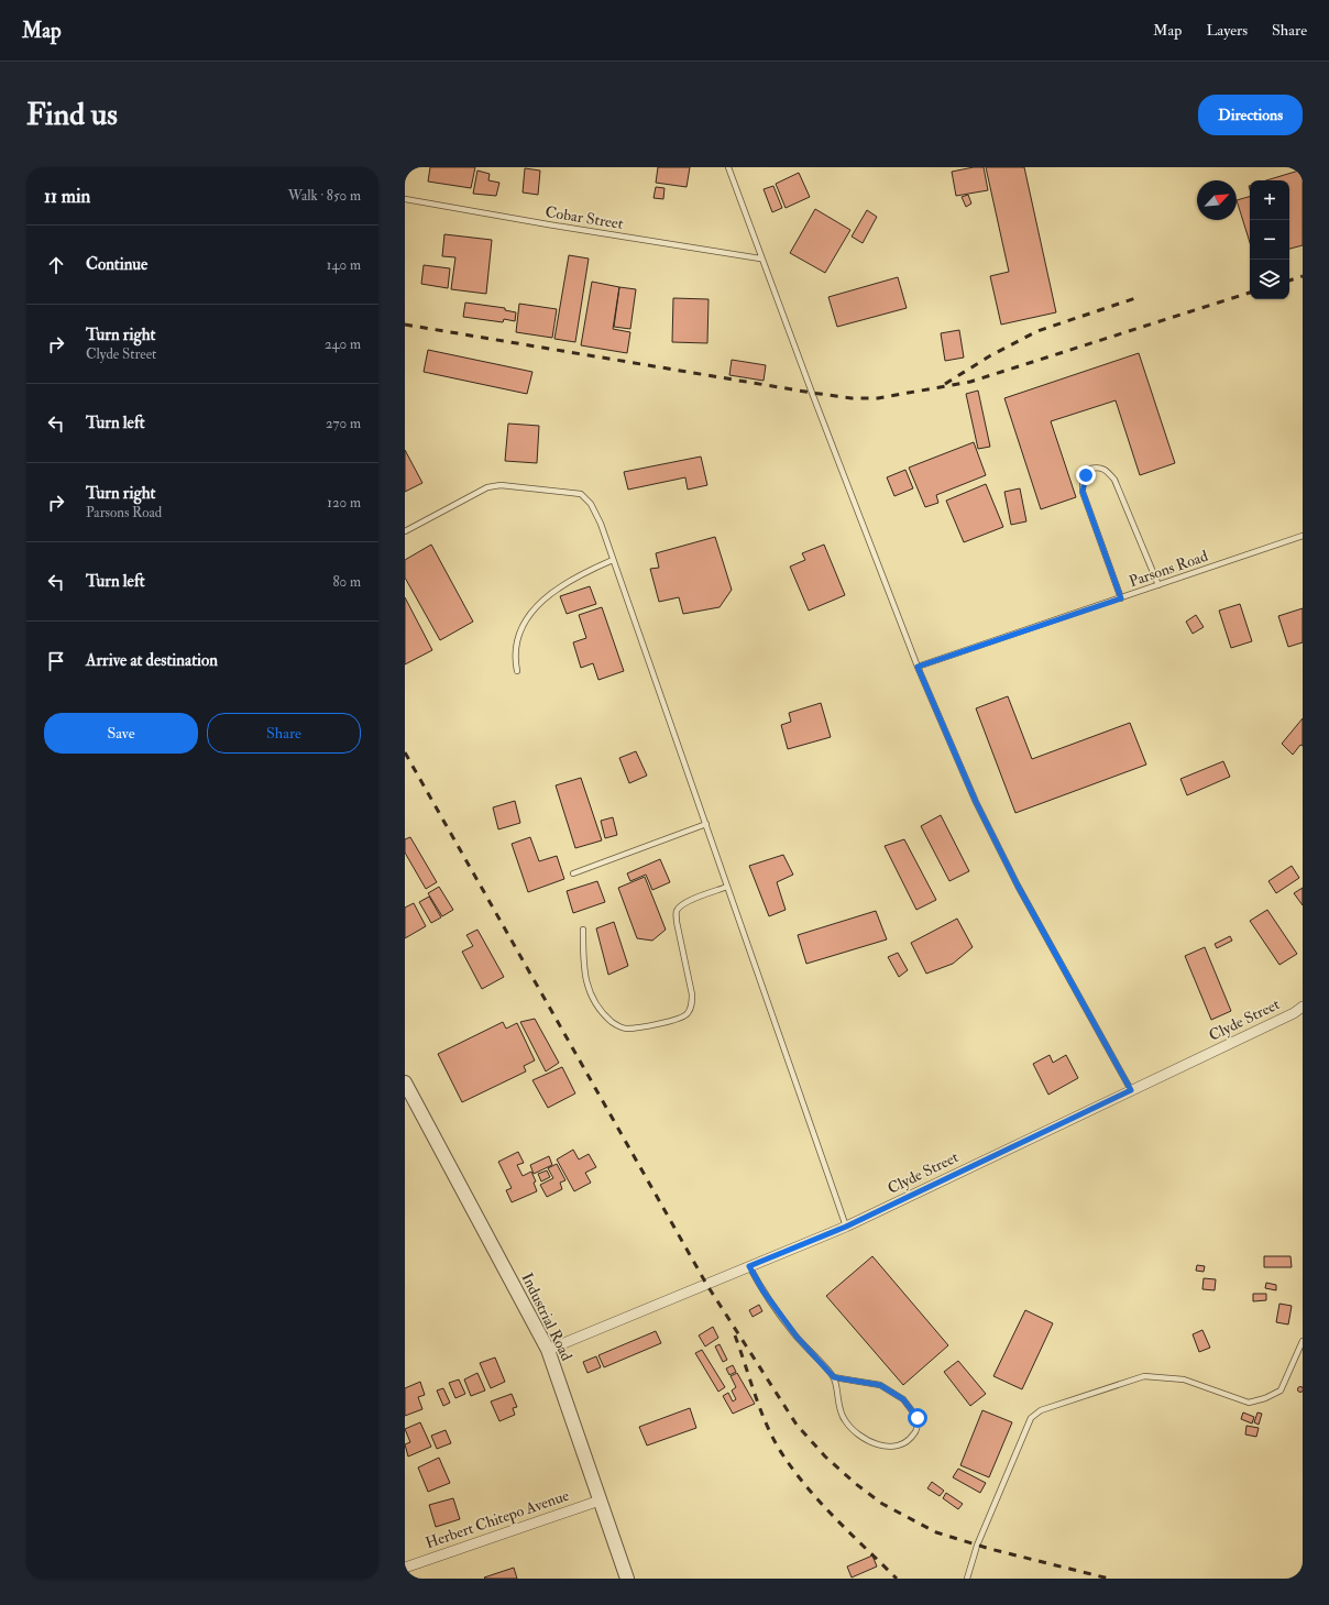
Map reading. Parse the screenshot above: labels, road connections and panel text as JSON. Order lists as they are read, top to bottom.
{
  "streets": {
    "street": ["Clyde Street", "Industrial Road", "Herbert Chitepo Avenue"],
    "lane": ["Cobar Street", "Parsons Road"]
  },
  "crossings": [
    ["Clyde Street", "Industrial Road"],
    ["Industrial Road", "Herbert Chitepo Avenue"]
  ],
  "north": "top right",
  "page": {
    "header": "Map",
    "nav": ["Map", "Layers", "Share"],
    "buttons": [
      "Directions",
      ["Save", "Share"]
    ],
    "title": "Find us",
    "heading": ["11 min", "Walk · 850 m"],
    "map_buttons": ["+", "−"],
    "list": [
      ["Continue", "140 m"],
      ["Turn right", "Clyde Street", "240 m"],
      ["Turn left", "270 m"],
      ["Turn right", "Parsons Road", "120 m"],
      ["Turn left", "80 m"],
      "Arrive at destination"
    ]
  }
}
